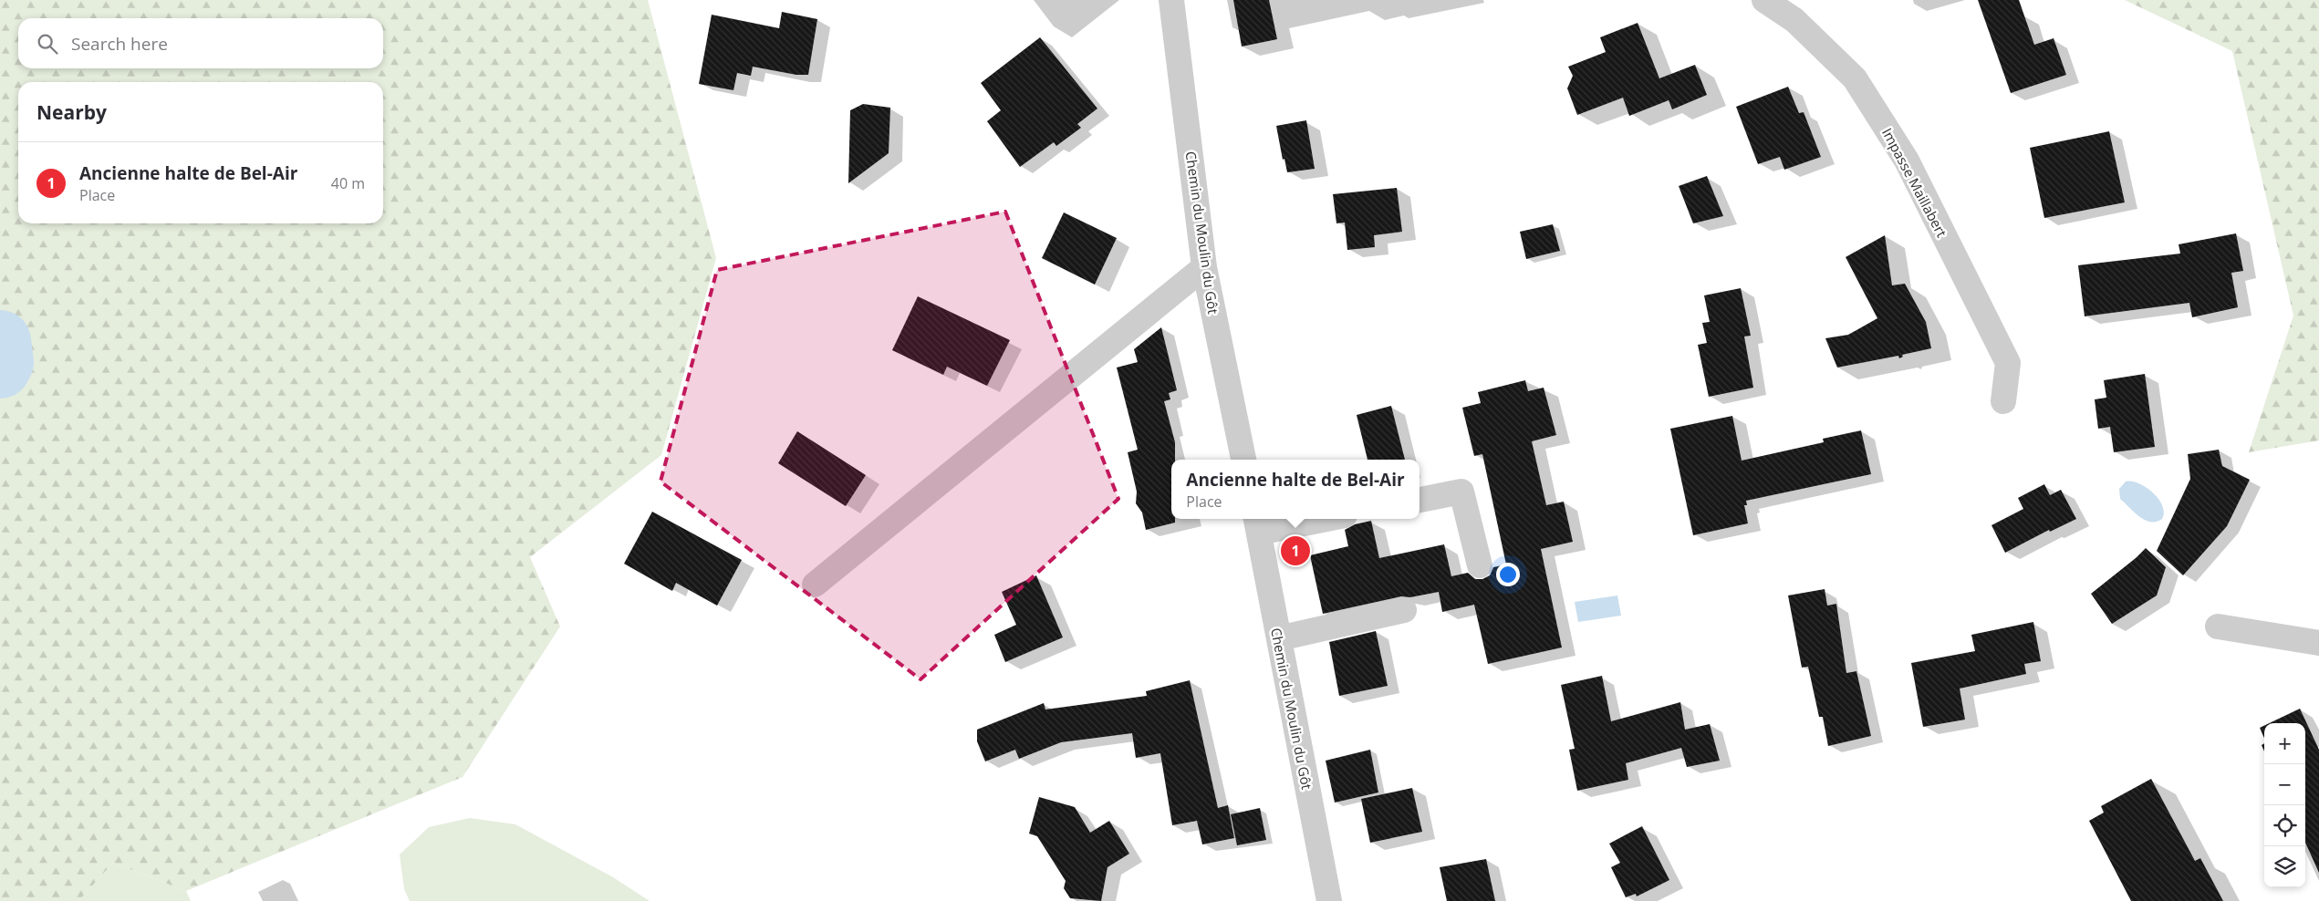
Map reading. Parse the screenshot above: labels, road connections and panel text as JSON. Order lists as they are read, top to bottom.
{
  "streets": {
    "street": ["Impasse Maillabert", "Chemin du Moulin du Gôt"]
  },
  "page": {
    "search": "Search here",
    "heading": "Nearby",
    "list": [
      {
        "mark": "1",
        "name": "Ancienne halte de Bel-Air",
        "note": "Place",
        "value": "40 m"
      }
    ],
    "popup": ["Ancienne halte de Bel-Air", "Place"],
    "pins": "1",
    "map_buttons": ["+", "−"]
  }
}
